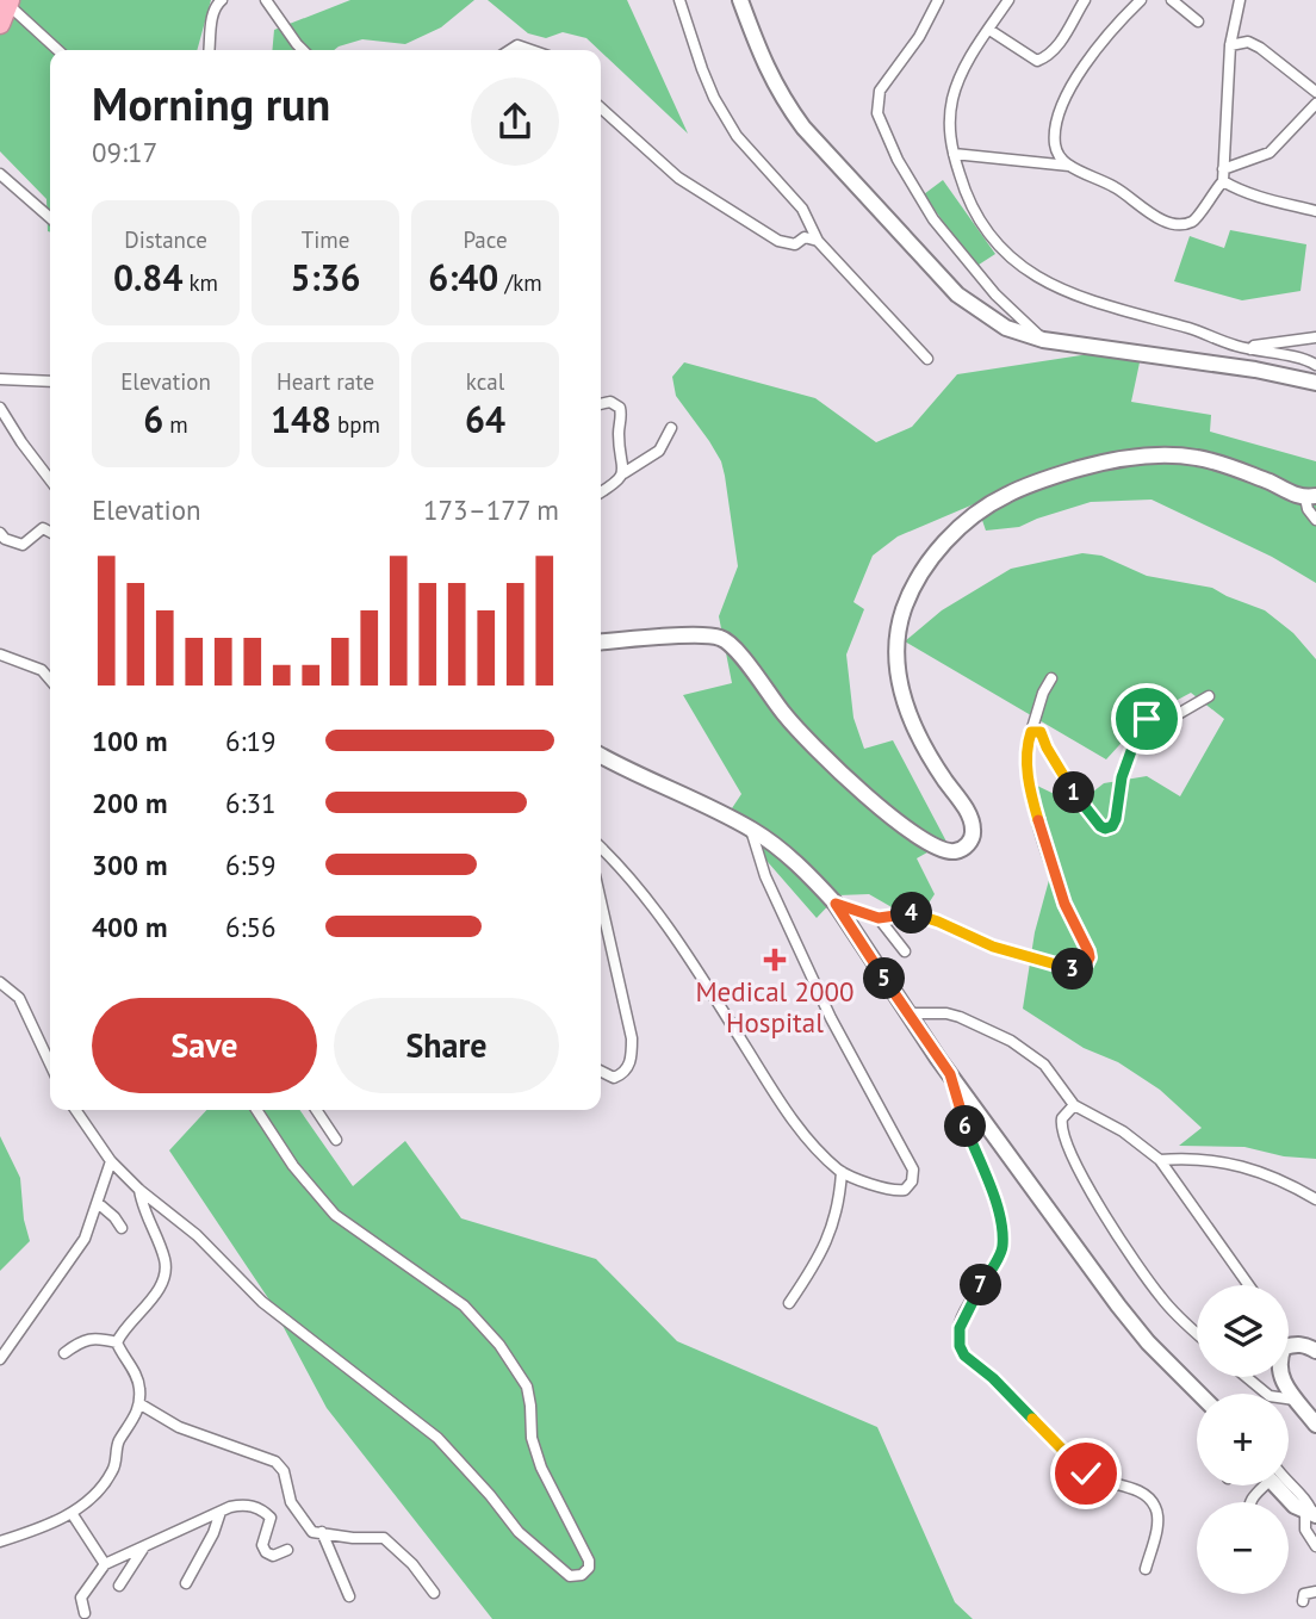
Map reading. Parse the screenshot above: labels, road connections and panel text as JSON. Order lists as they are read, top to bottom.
{
  "places": {
    "health": ["Medical 2000 Hospital"]
  },
  "page": {
    "heading": ["Morning run", "09:17"],
    "stats": [
      ["Distance", "0.84 km"],
      ["Time", "5:36"],
      ["Pace", "6:40 /km"],
      ["Elevation", "6 m"],
      ["Heart rate", "148 bpm"],
      ["kcal", "64"]
    ],
    "chart": ["Elevation", "173–177 m"],
    "list": [
      {
        "name": "100 m",
        "note": "6:19"
      },
      {
        "name": "200 m",
        "note": "6:31"
      },
      {
        "name": "300 m",
        "note": "6:59"
      },
      {
        "name": "400 m",
        "note": "6:56"
      }
    ],
    "pins": [
      "1",
      "4",
      "3",
      "5",
      "6",
      "7"
    ],
    "buttons": ["Save", "Share"],
    "map_buttons": ["+", "−"]
  }
}
